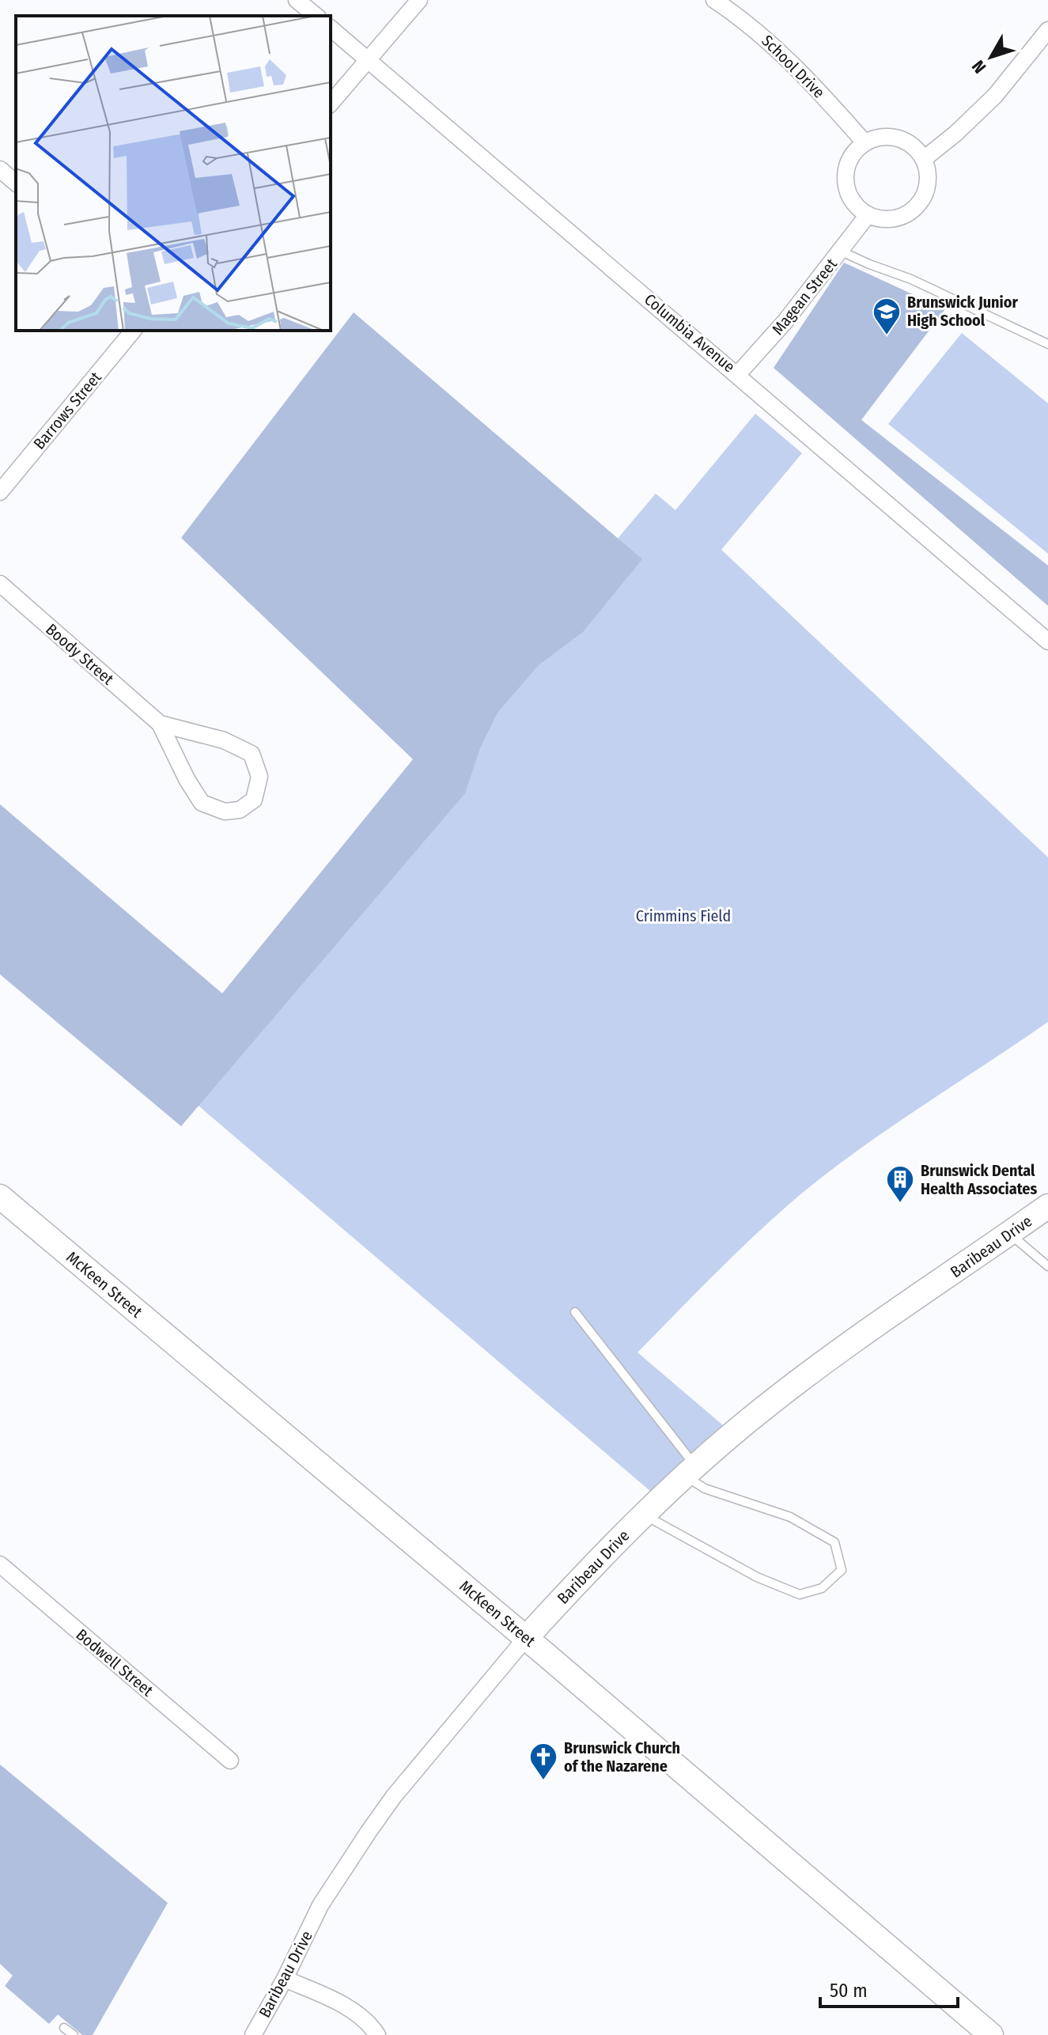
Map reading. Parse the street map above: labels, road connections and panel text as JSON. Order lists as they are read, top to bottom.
{
  "streets": {
    "street": [
      "School Drive",
      "Magean Street",
      "Columbia Avenue",
      "Barrows Street",
      "Boody Street",
      "Baribeau Drive",
      "McKeen Street",
      "Bodwell Street"
    ]
  },
  "crossings": [
    ["School Drive", "Magean Street"],
    ["Magean Street", "Columbia Avenue"],
    ["Baribeau Drive", "McKeen Street"]
  ],
  "parks": ["Crimmins Field"],
  "places": {
    "school or university": ["Brunswick Junior High School"],
    "building": ["Brunswick Dental Health Associates"],
    "church": ["Brunswick Church of the Nazarene"]
  },
  "scale_bar": "50 m",
  "north": "bottom left"
}
